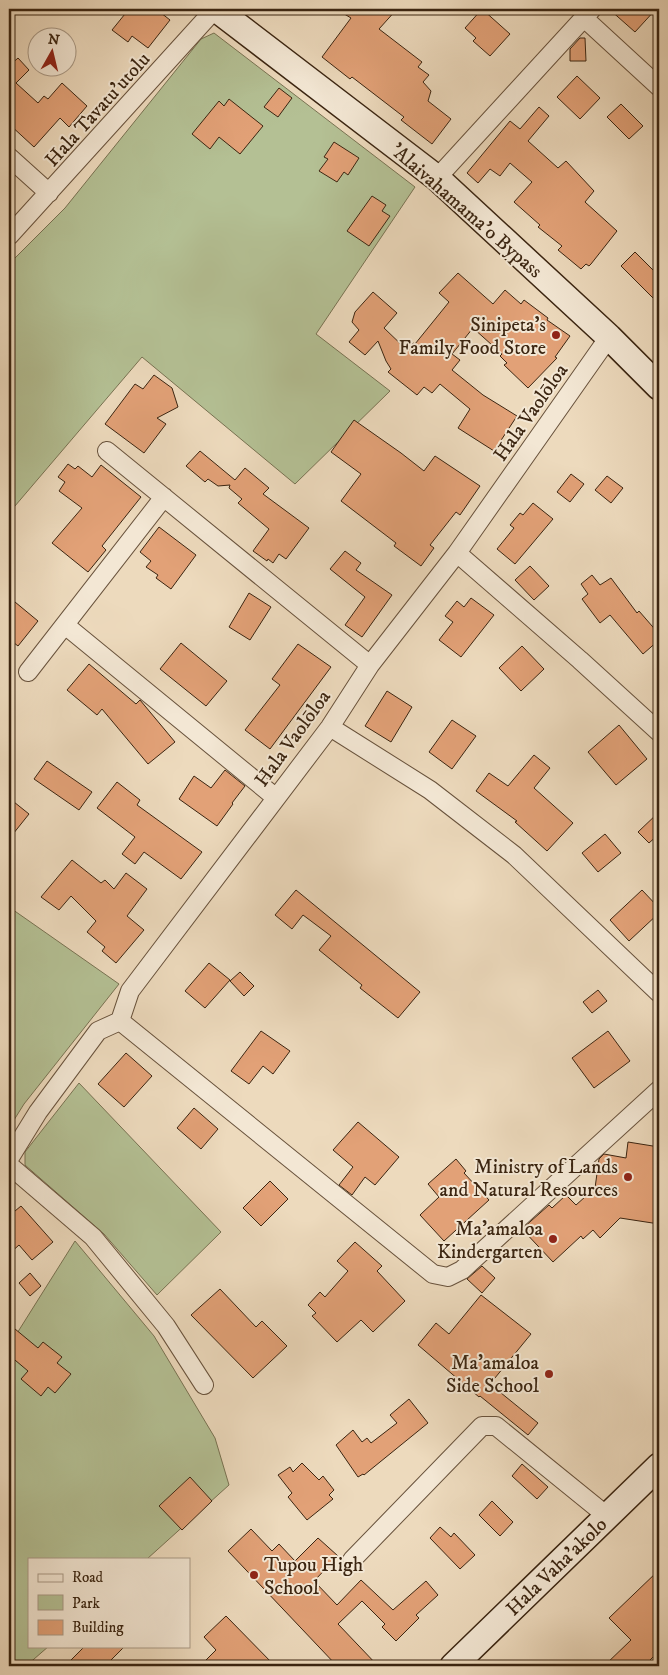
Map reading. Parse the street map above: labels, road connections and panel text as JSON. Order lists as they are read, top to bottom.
{
  "streets": {
    "main road": ["'Alaivahamama'o Bypass", "Hala Vaha'akolo"],
    "street": ["Hala Tavatu'utolu", "Hala Vaolōloa"]
  },
  "crossings": [
    ["Hala Tavatu'utolu", "'Alaivahamama'o Bypass"],
    ["'Alaivahamama'o Bypass", "Hala Vaolōloa"]
  ],
  "places": [
    "Sinipeta's Family Food Store",
    "Ministry of Lands and Natural Resources",
    "Ma'amaloa Kindergarten",
    "Ma'amaloa Side School",
    "Tupou High School"
  ],
  "legend": ["Road", "Park", "Building"],
  "north": "top"
}
